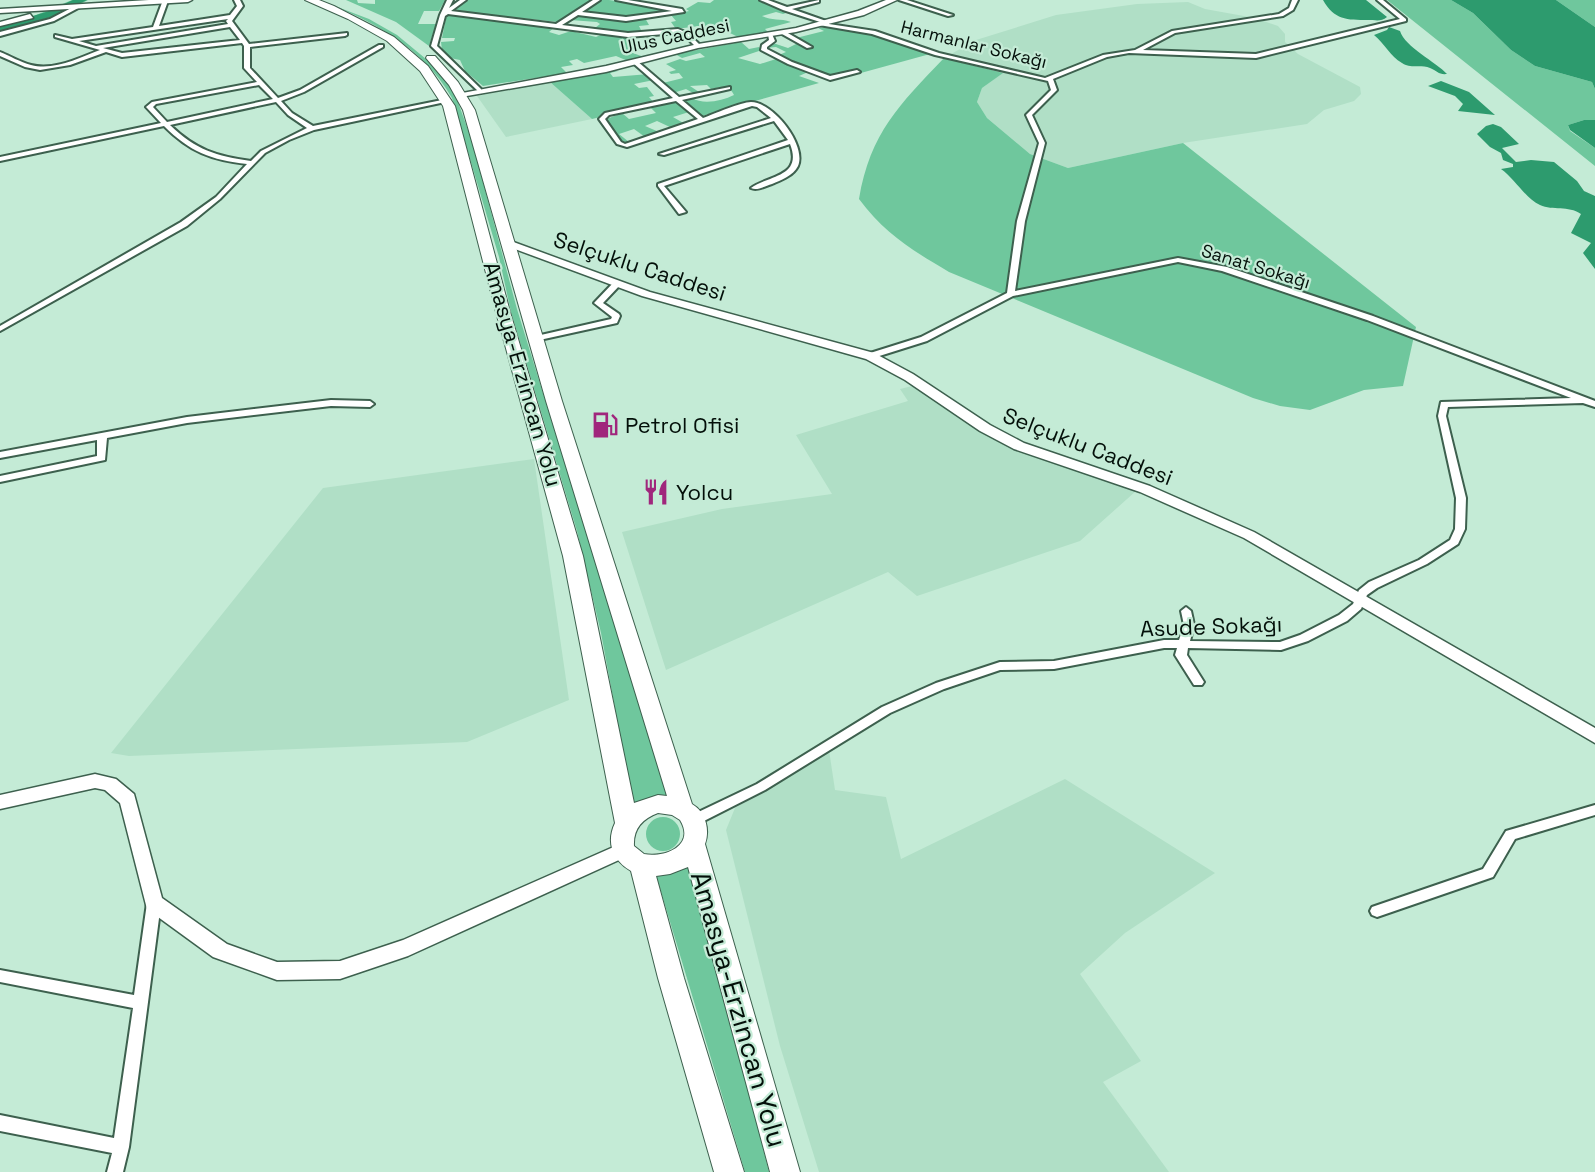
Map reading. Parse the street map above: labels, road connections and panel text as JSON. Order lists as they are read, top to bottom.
{
  "streets": {
    "highway": ["Amasya-Erzincan Yolu"],
    "street": [
      "Ulus Caddesi",
      "Harmanlar Sokağı",
      "Selçuklu Caddesi",
      "Sanat Sokağı",
      "Asude Sokağı"
    ]
  },
  "crossings": [
    ["Ulus Caddesi", "Harmanlar Sokağı"],
    ["Ulus Caddesi", "Amasya-Erzincan Yolu"],
    ["Selçuklu Caddesi", "Sanat Sokağı"],
    ["Selçuklu Caddesi", "Amasya-Erzincan Yolu"],
    ["Selçuklu Caddesi", "Asude Sokağı"],
    ["Sanat Sokağı", "Asude Sokağı"],
    ["Amasya-Erzincan Yolu", "Asude Sokağı"]
  ],
  "places": {
    "fuel station": ["Petrol Ofisi"],
    "restaurant": ["Yolcu"]
  }
}
